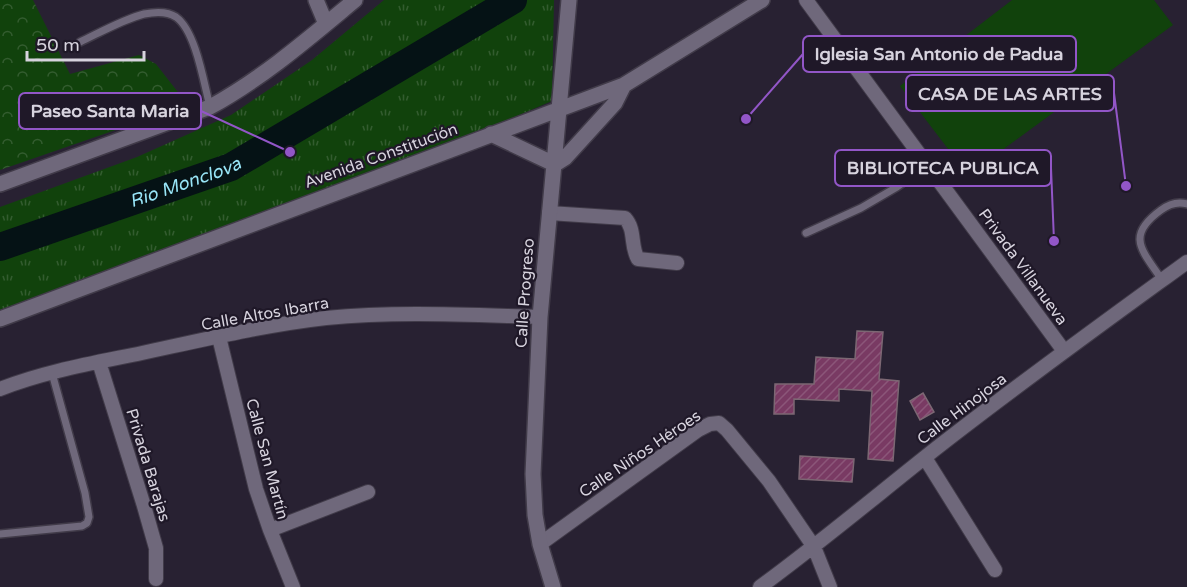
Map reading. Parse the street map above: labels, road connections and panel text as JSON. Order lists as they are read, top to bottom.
{
  "streets": {
    "street": [
      "Avenida Constitución",
      "Privada Villanueva",
      "Calle Progreso",
      "Calle Altos Ibarra",
      "Calle Hinojosa",
      "Calle Niños Héroes",
      "Calle San Martín",
      "Privada Barajas"
    ]
  },
  "crossings": [
    ["Avenida Constitución", "Calle Progreso"],
    ["Privada Villanueva", "Calle Hinojosa"],
    ["Calle Progreso", "Calle Altos Ibarra"],
    ["Calle Progreso", "Calle Niños Héroes"],
    ["Calle Altos Ibarra", "Calle San Martín"],
    ["Calle Altos Ibarra", "Privada Barajas"],
    ["Calle Hinojosa", "Calle Niños Héroes"]
  ],
  "water": ["Rio Monclova"],
  "places": [
    "Iglesia San Antonio de Padua",
    "Paseo Santa Maria",
    "CASA DE LAS ARTES",
    "BIBLIOTECA PUBLICA"
  ],
  "scale_bar": "50 m"
}
